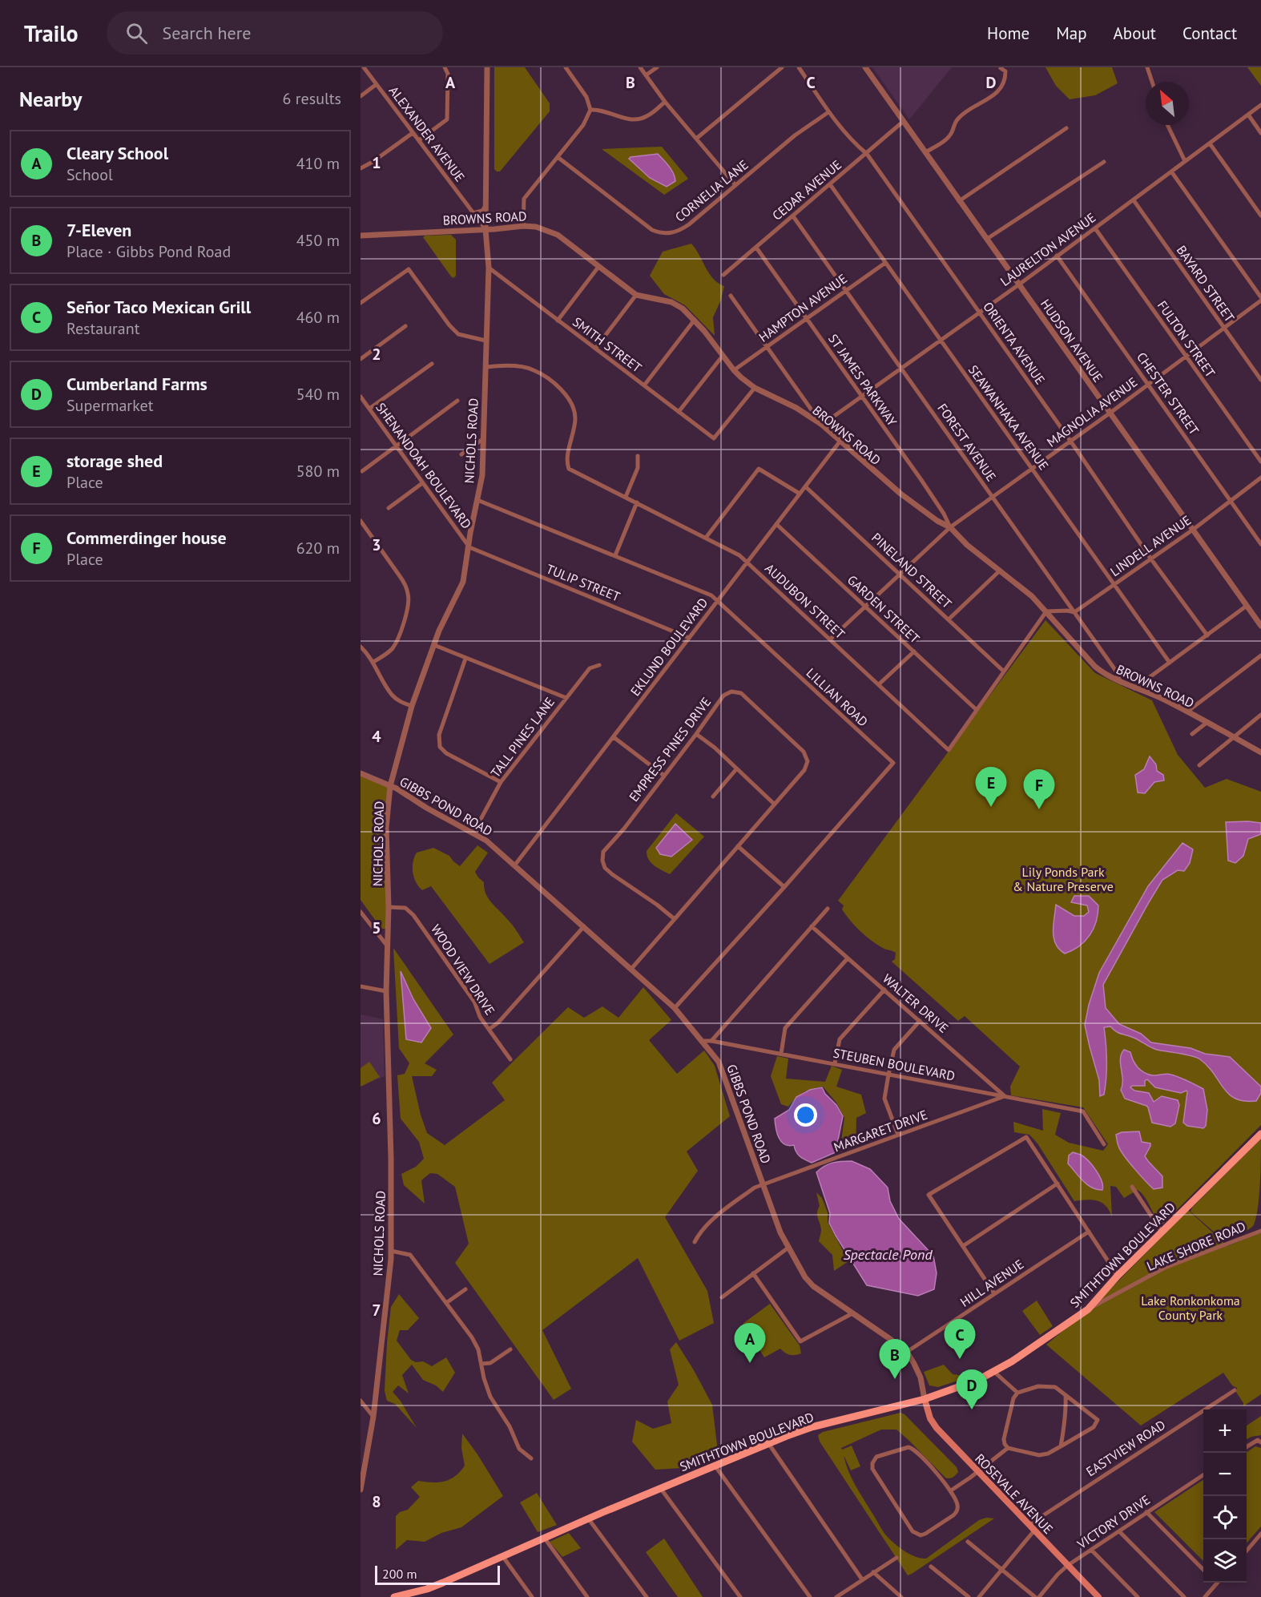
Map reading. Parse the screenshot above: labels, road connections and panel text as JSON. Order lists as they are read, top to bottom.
{
  "streets": {
    "main road": ["SMITHTOWN BOULEVARD", "ROSEVALE AVENUE"],
    "street": [
      "ALEXANDER AVENUE",
      "CEDAR AVENUE",
      "CORNELIA LANE",
      "BROWNS ROAD",
      "LAURELTON AVENUE",
      "BAYARD STREET",
      "HAMPTON AVENUE",
      "FULTON STREET",
      "HUDSON AVENUE",
      "ORIENTA AVENUE",
      "SMITH STREET",
      "ST JAMES PARKWAY",
      "CHESTER STREET",
      "MAGNOLIA AVENUE",
      "SEAWANHAKA AVENUE",
      "NICHOLS ROAD",
      "FOREST AVENUE",
      "SHENANDOAH BOULEVARD",
      "LINDELL AVENUE",
      "PINELAND STREET",
      "TULIP STREET",
      "AUDUBON STREET",
      "GARDEN STREET",
      "EKLUND BOULEVARD",
      "LILLIAN ROAD",
      "TALL PINES LANE",
      "EMPRESS PINES DRIVE",
      "GIBBS POND ROAD",
      "WOOD VIEW DRIVE",
      "WALTER DRIVE",
      "STEUBEN BOULEVARD",
      "MARGARET DRIVE",
      "LAKE SHORE ROAD",
      "HILL AVENUE",
      "EASTVIEW ROAD",
      "VICTORY DRIVE"
    ]
  },
  "crossings": [
    ["ALEXANDER AVENUE", "BROWNS ROAD"],
    ["ALEXANDER AVENUE", "NICHOLS ROAD"],
    ["CEDAR AVENUE", "HUDSON AVENUE"],
    ["CEDAR AVENUE", "ORIENTA AVENUE"],
    ["CEDAR AVENUE", "ST JAMES PARKWAY"],
    ["CEDAR AVENUE", "SEAWANHAKA AVENUE"],
    ["CEDAR AVENUE", "FOREST AVENUE"],
    ["CORNELIA LANE", "ORIENTA AVENUE"],
    ["BROWNS ROAD", "LAURELTON AVENUE"],
    ["BROWNS ROAD", "HAMPTON AVENUE"],
    ["BROWNS ROAD", "SMITH STREET"],
    ["BROWNS ROAD", "ST JAMES PARKWAY"],
    ["BROWNS ROAD", "MAGNOLIA AVENUE"],
    ["BROWNS ROAD", "NICHOLS ROAD"],
    ["BROWNS ROAD", "FOREST AVENUE"],
    ["BROWNS ROAD", "EKLUND BOULEVARD"],
    ["LAURELTON AVENUE", "BAYARD STREET"],
    ["LAURELTON AVENUE", "FULTON STREET"],
    ["LAURELTON AVENUE", "HUDSON AVENUE"],
    ["LAURELTON AVENUE", "ORIENTA AVENUE"],
    ["LAURELTON AVENUE", "ST JAMES PARKWAY"],
    ["LAURELTON AVENUE", "CHESTER STREET"],
    ["LAURELTON AVENUE", "SEAWANHAKA AVENUE"],
    ["LAURELTON AVENUE", "FOREST AVENUE"],
    ["BAYARD STREET", "MAGNOLIA AVENUE"],
    ["HAMPTON AVENUE", "ST JAMES PARKWAY"],
    ["HAMPTON AVENUE", "SEAWANHAKA AVENUE"],
    ["HAMPTON AVENUE", "FOREST AVENUE"],
    ["FULTON STREET", "MAGNOLIA AVENUE"],
    ["HUDSON AVENUE", "MAGNOLIA AVENUE"],
    ["HUDSON AVENUE", "LINDELL AVENUE"],
    ["ORIENTA AVENUE", "MAGNOLIA AVENUE"],
    ["ORIENTA AVENUE", "LINDELL AVENUE"],
    ["SMITH STREET", "NICHOLS ROAD"],
    ["ST JAMES PARKWAY", "MAGNOLIA AVENUE"],
    ["CHESTER STREET", "MAGNOLIA AVENUE"],
    ["CHESTER STREET", "LINDELL AVENUE"],
    ["MAGNOLIA AVENUE", "SEAWANHAKA AVENUE"],
    ["MAGNOLIA AVENUE", "FOREST AVENUE"],
    ["MAGNOLIA AVENUE", "PINELAND STREET"],
    ["MAGNOLIA AVENUE", "AUDUBON STREET"],
    ["MAGNOLIA AVENUE", "GARDEN STREET"],
    ["SEAWANHAKA AVENUE", "LINDELL AVENUE"],
    ["NICHOLS ROAD", "SHENANDOAH BOULEVARD"],
    ["NICHOLS ROAD", "TULIP STREET"],
    ["NICHOLS ROAD", "AUDUBON STREET"],
    ["NICHOLS ROAD", "LILLIAN ROAD"],
    ["NICHOLS ROAD", "GIBBS POND ROAD"],
    ["NICHOLS ROAD", "WOOD VIEW DRIVE"],
    ["FOREST AVENUE", "LINDELL AVENUE"],
    ["SHENANDOAH BOULEVARD", "TULIP STREET"],
    ["PINELAND STREET", "EKLUND BOULEVARD"],
    ["TULIP STREET", "EKLUND BOULEVARD"],
    ["AUDUBON STREET", "GARDEN STREET"],
    ["AUDUBON STREET", "EKLUND BOULEVARD"],
    ["GARDEN STREET", "EKLUND BOULEVARD"],
    ["EKLUND BOULEVARD", "LILLIAN ROAD"],
    ["EKLUND BOULEVARD", "GIBBS POND ROAD"],
    ["LILLIAN ROAD", "GIBBS POND ROAD"],
    ["TALL PINES LANE", "GIBBS POND ROAD"],
    ["EMPRESS PINES DRIVE", "GIBBS POND ROAD"],
    ["GIBBS POND ROAD", "STEUBEN BOULEVARD"],
    ["GIBBS POND ROAD", "MARGARET DRIVE"],
    ["GIBBS POND ROAD", "SMITHTOWN BOULEVARD"],
    ["GIBBS POND ROAD", "HILL AVENUE"],
    ["GIBBS POND ROAD", "ROSEVALE AVENUE"],
    ["WALTER DRIVE", "STEUBEN BOULEVARD"],
    ["WALTER DRIVE", "MARGARET DRIVE"],
    ["STEUBEN BOULEVARD", "MARGARET DRIVE"],
    ["LAKE SHORE ROAD", "SMITHTOWN BOULEVARD"],
    ["SMITHTOWN BOULEVARD", "ROSEVALE AVENUE"],
    ["EASTVIEW ROAD", "ROSEVALE AVENUE"],
    ["ROSEVALE AVENUE", "VICTORY DRIVE"]
  ],
  "water": ["Spectacle Pond"],
  "parks": ["Lily Ponds Park & Nature Preserve", "Lake Ronkonkoma County Park"],
  "scale_bar": "200 m",
  "north": "top left",
  "page": {
    "header": "Trailo",
    "search": "Search here",
    "nav": [
      "Home",
      "Map",
      "About",
      "Contact"
    ],
    "heading": ["Nearby", "6 results"],
    "list": [
      {
        "mark": "A",
        "name": "Cleary School",
        "note": "School",
        "value": "410 m"
      },
      {
        "mark": "B",
        "name": "7-Eleven",
        "note": "Place · Gibbs Pond Road",
        "value": "450 m"
      },
      {
        "mark": "C",
        "name": "Señor Taco Mexican Grill",
        "note": "Restaurant",
        "value": "460 m"
      },
      {
        "mark": "D",
        "name": "Cumberland Farms",
        "note": "Supermarket",
        "value": "540 m"
      },
      {
        "mark": "E",
        "name": "storage shed",
        "note": "Place",
        "value": "580 m"
      },
      {
        "mark": "F",
        "name": "Commerdinger house",
        "note": "Place",
        "value": "620 m"
      }
    ],
    "pins": [
      "E",
      "F",
      "C",
      "A",
      "B",
      "D"
    ],
    "map_buttons": ["+", "−"],
    "scale": "200 m"
  },
  "grid": {
    "columns": [
      "A",
      "B",
      "C",
      "D"
    ],
    "rows": [
      "1",
      "2",
      "3",
      "4",
      "5",
      "6",
      "7",
      "8"
    ]
  }
}
